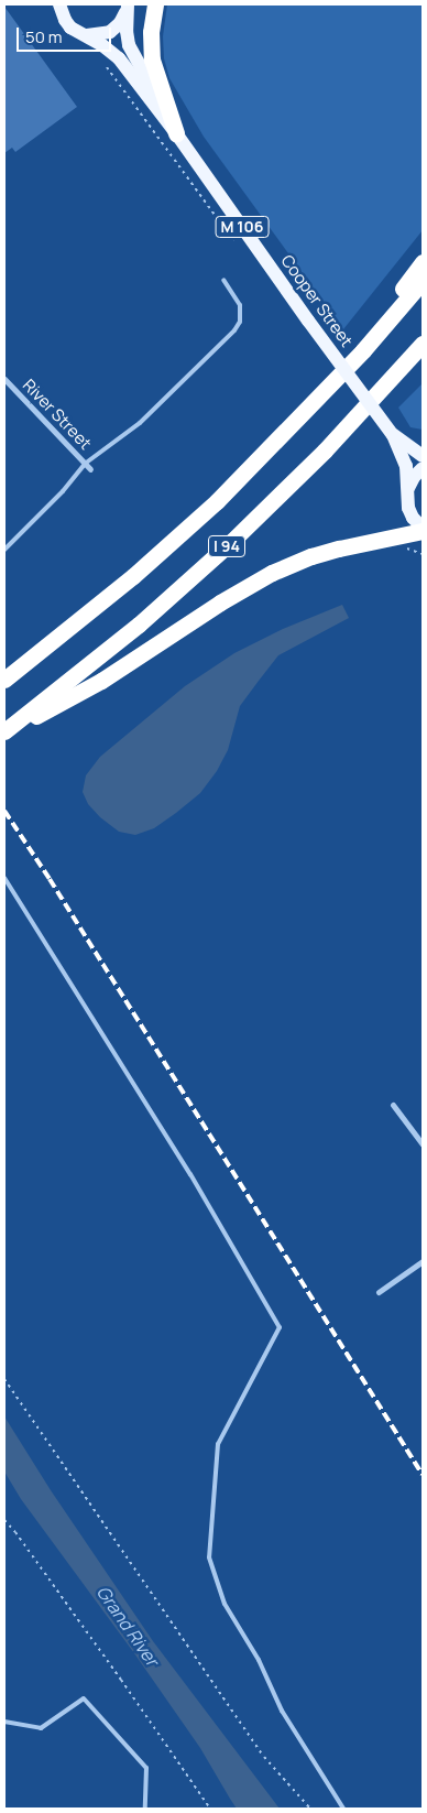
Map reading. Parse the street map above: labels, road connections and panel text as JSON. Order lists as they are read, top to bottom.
{
  "streets": {
    "highway": ["I 94"],
    "main road": ["M 106", "Cooper Street"],
    "street": ["River Street"]
  },
  "water": ["Grand River"],
  "scale_bar": "50 m"
}
